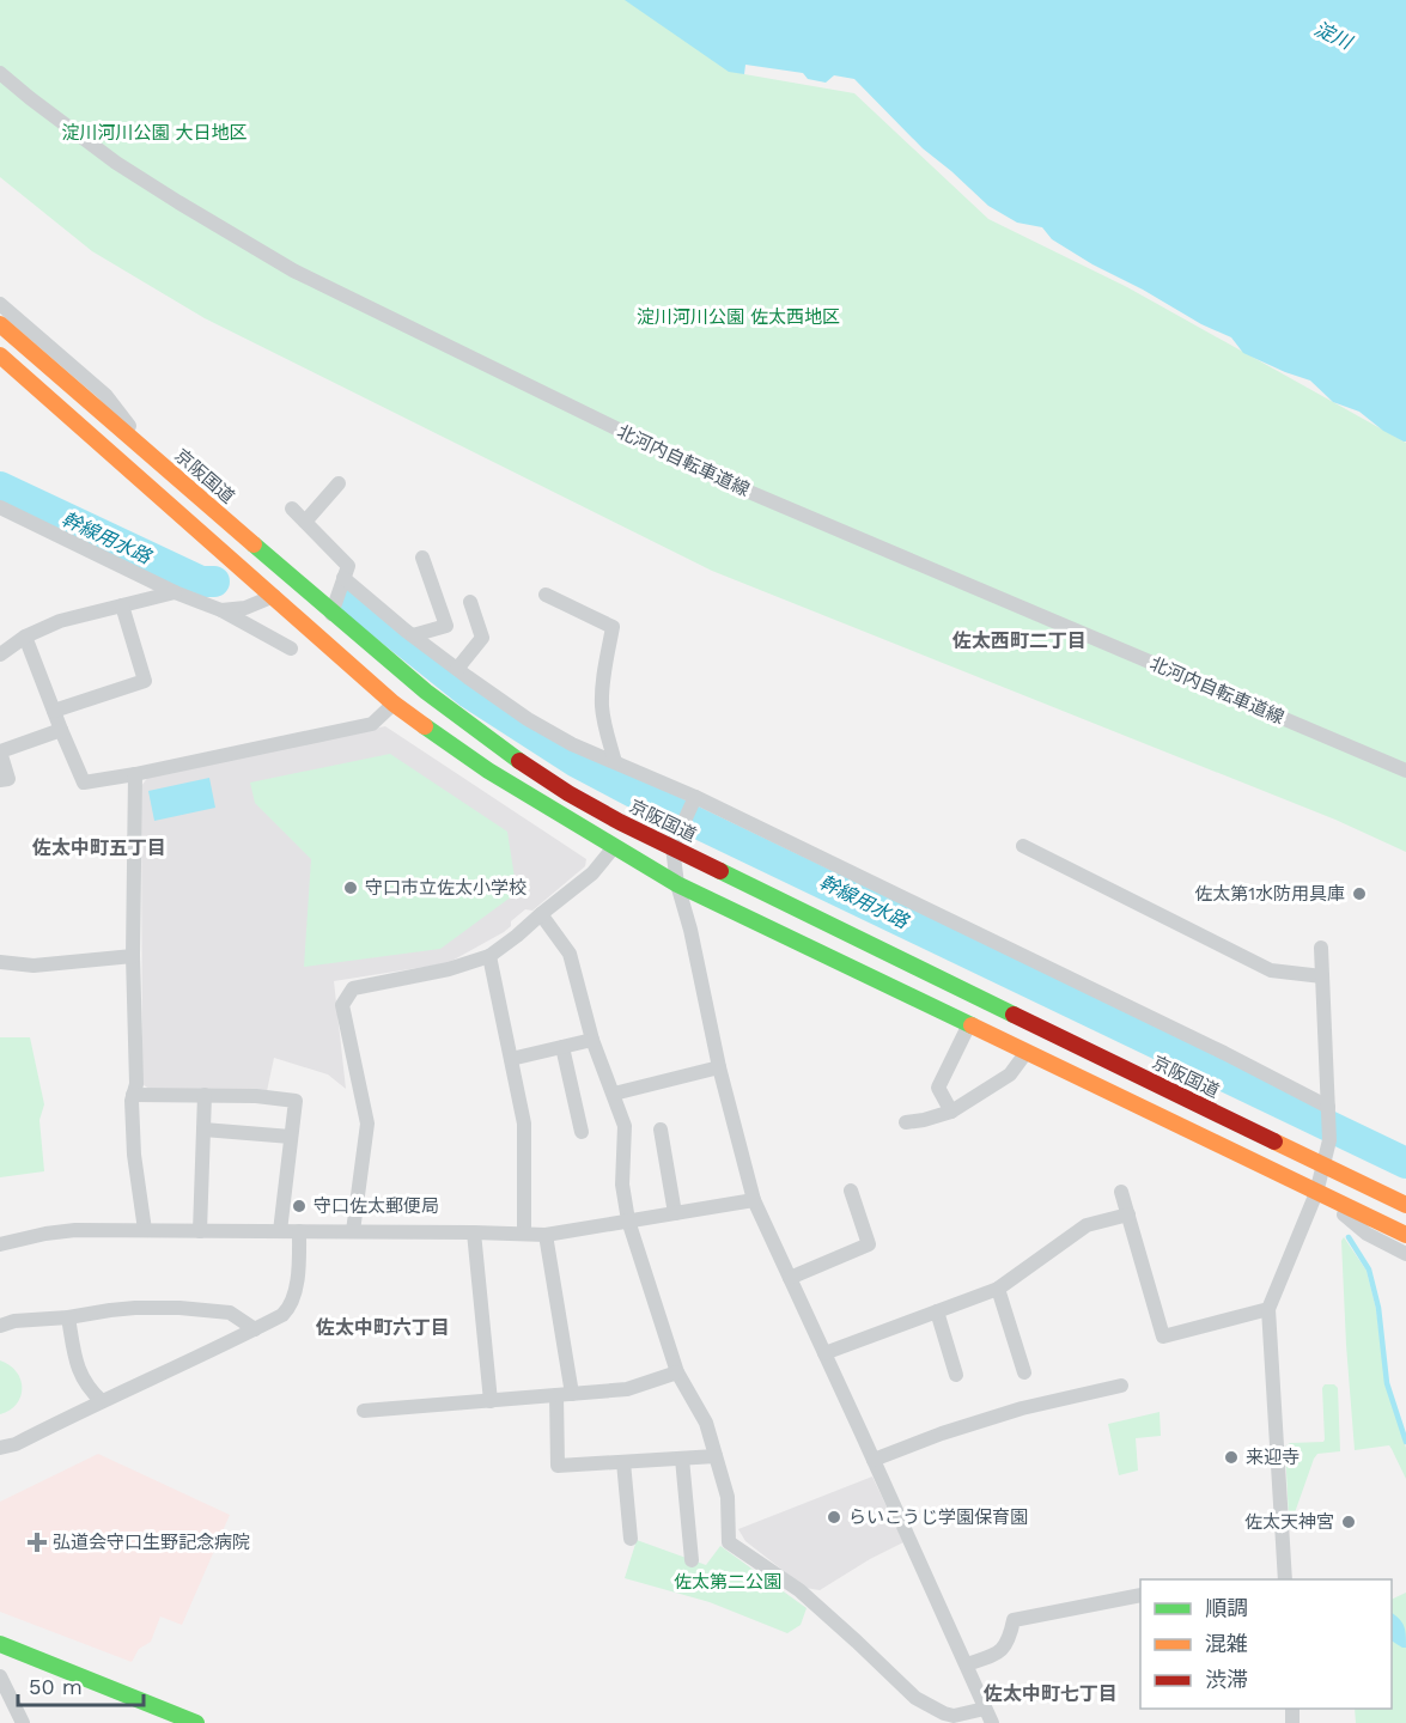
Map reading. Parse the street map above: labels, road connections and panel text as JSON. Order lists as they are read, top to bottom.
{
  "streets": {
    "main road": ["京阪国道"],
    "street": ["北河内自転車道線"]
  },
  "districts": [
    "佐太西町二丁目",
    "佐太中町五丁目",
    "佐太中町六丁目",
    "佐太中町七丁目"
  ],
  "water": ["淀川", "幹線用水路"],
  "parks": ["淀川河川公園 大日地区", "淀川河川公園 佐太西地区", "佐太第二公園"],
  "places": {
    "other": [
      "守口市立佐太小学校",
      "佐太第1水防用具庫",
      "守口佐太郵便局",
      "来迎寺",
      "らいこうじ学園保育園",
      "佐太天神宮"
    ],
    "health": ["弘道会守口生野記念病院"]
  },
  "legend": ["順調", "混雑", "渋滞"],
  "scale_bar": "50 m"
}
